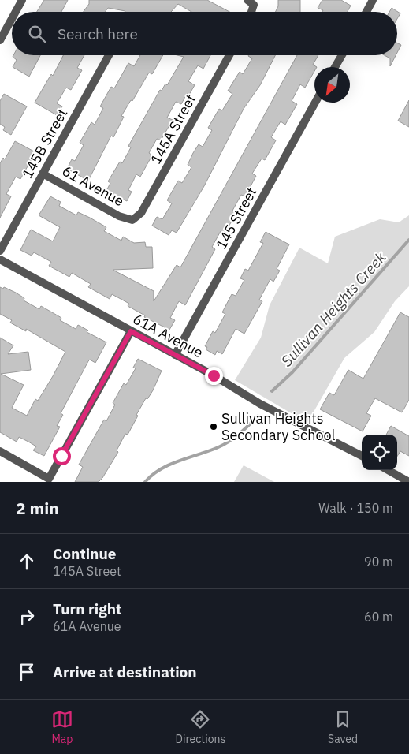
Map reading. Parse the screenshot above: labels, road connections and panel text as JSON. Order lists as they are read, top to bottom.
{
  "streets": {
    "street": [
      "145A Street",
      "145B Street",
      "61 Avenue",
      "145 Street",
      "61A Avenue"
    ]
  },
  "crossings": [
    ["145A Street", "61 Avenue"],
    ["145B Street", "61 Avenue"],
    ["145 Street", "61A Avenue"]
  ],
  "water": ["Sullivan Heights Creek"],
  "places": ["Sullivan Heights Secondary School"],
  "north": "bottom left",
  "page": {
    "search": "Search here",
    "heading": ["2 min", "Walk · 150 m"],
    "list": [
      ["Continue", "145A Street", "90 m"],
      ["Turn right", "61A Avenue", "60 m"],
      "Arrive at destination"
    ],
    "nav": ["Map", "Directions", "Saved"]
  }
}
